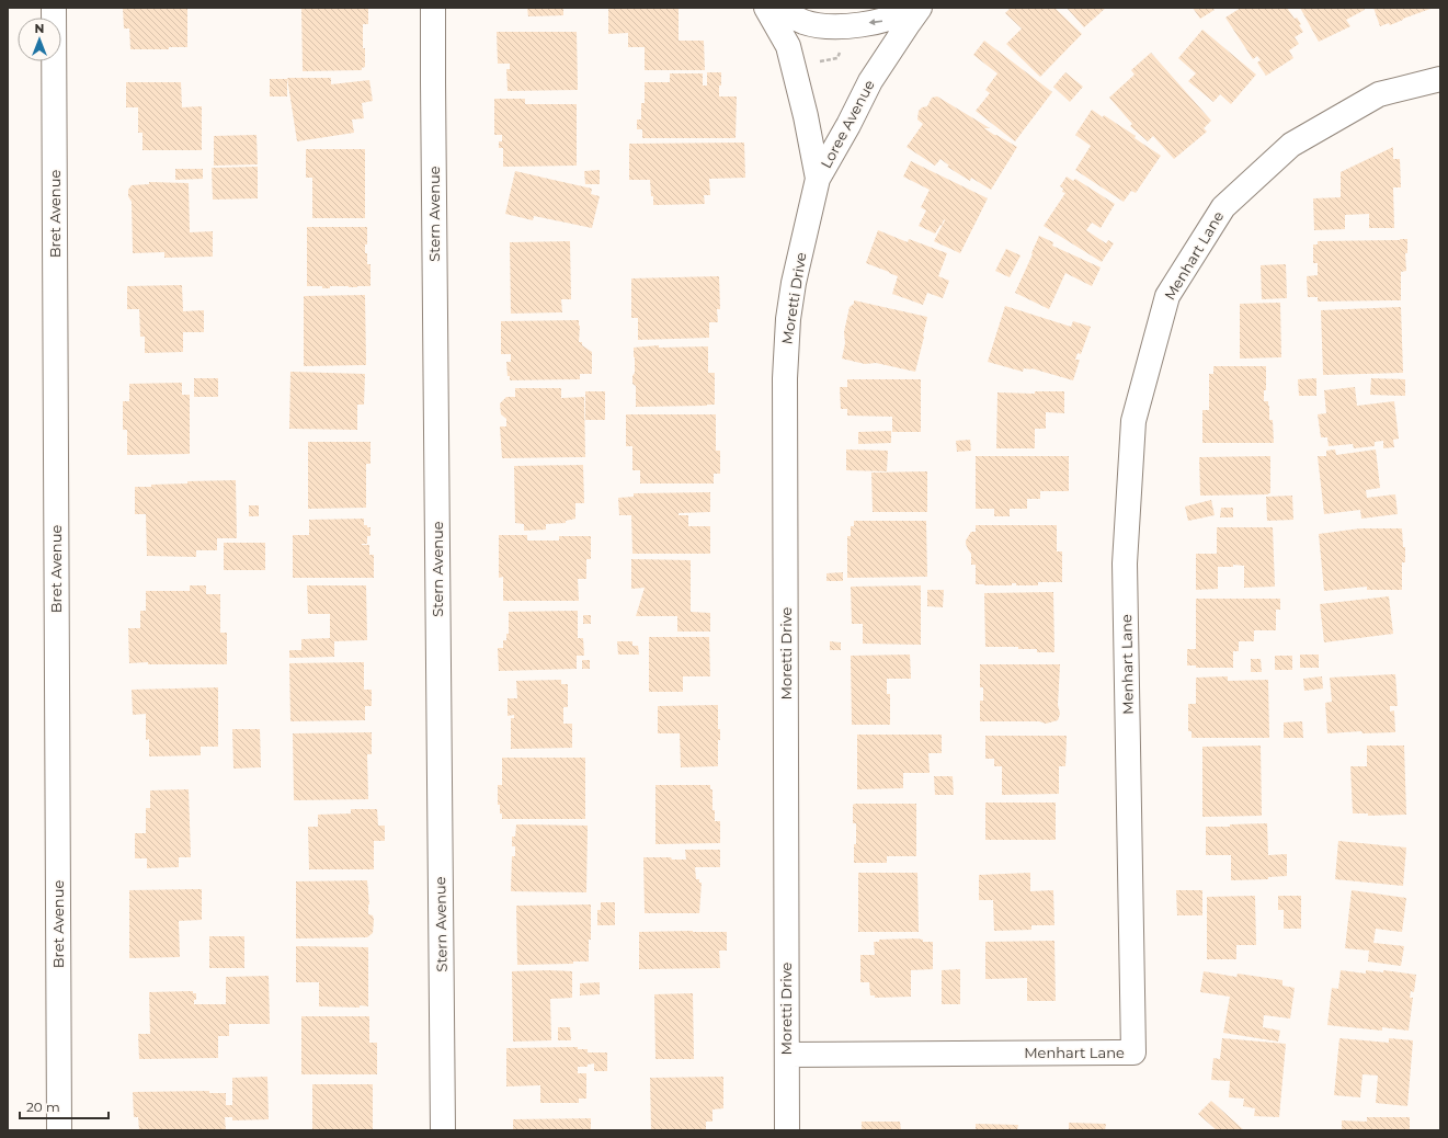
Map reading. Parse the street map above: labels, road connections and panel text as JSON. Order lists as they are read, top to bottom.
{
  "streets": {
    "street": [
      "Loree Avenue",
      "Bret Avenue",
      "Stern Avenue",
      "Menhart Lane",
      "Moretti Drive"
    ]
  },
  "crossings": [
    ["Loree Avenue", "Moretti Drive"],
    ["Menhart Lane", "Moretti Drive"]
  ],
  "scale_bar": "20 m",
  "north": "top"
}
